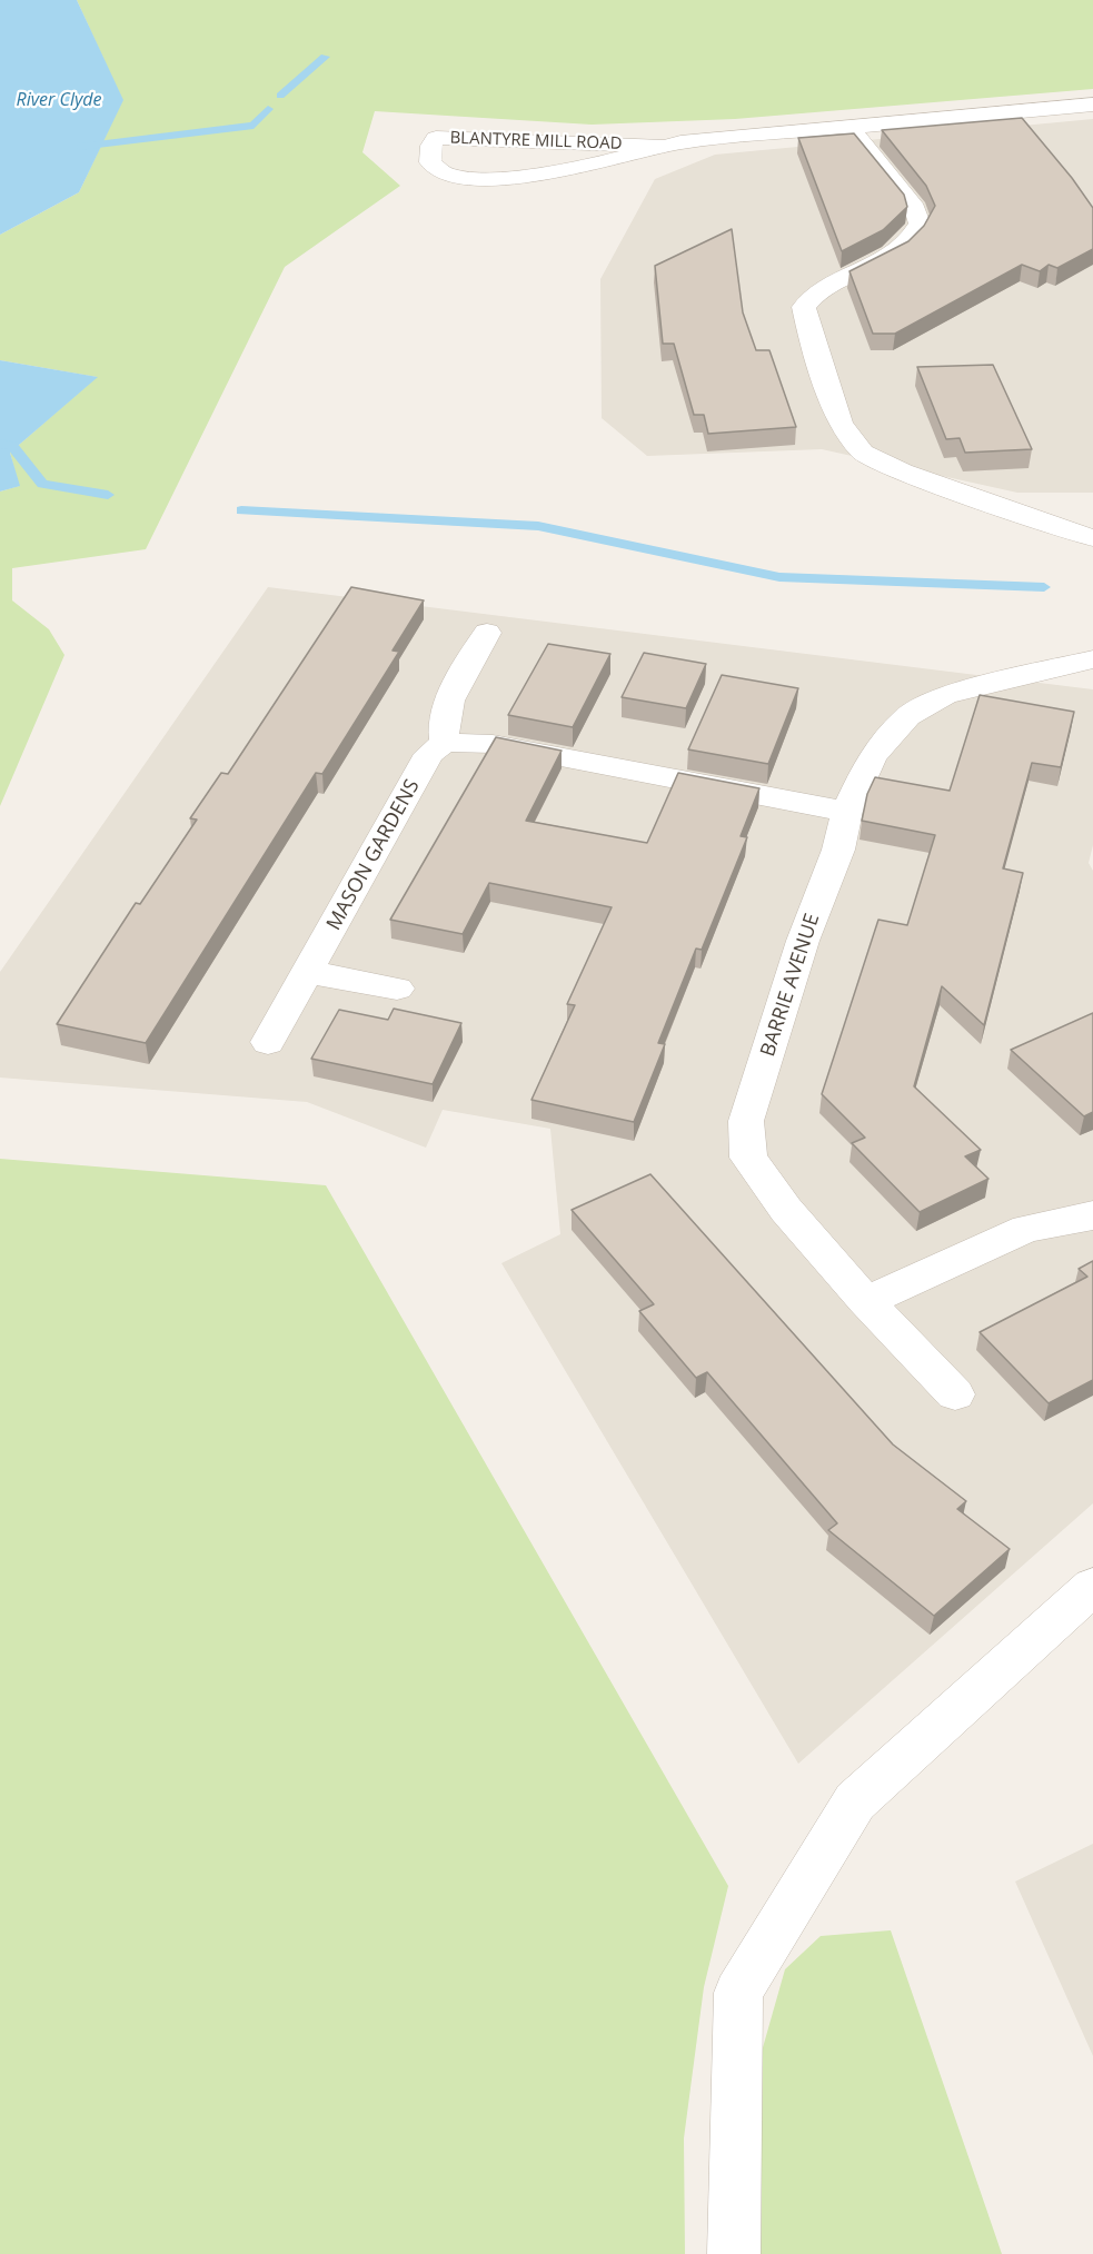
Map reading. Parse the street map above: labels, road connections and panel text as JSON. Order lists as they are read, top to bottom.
{
  "streets": {
    "street": ["BLANTYRE MILL ROAD", "MASON GARDENS", "BARRIE AVENUE"]
  },
  "water": ["River Clyde"]
}
